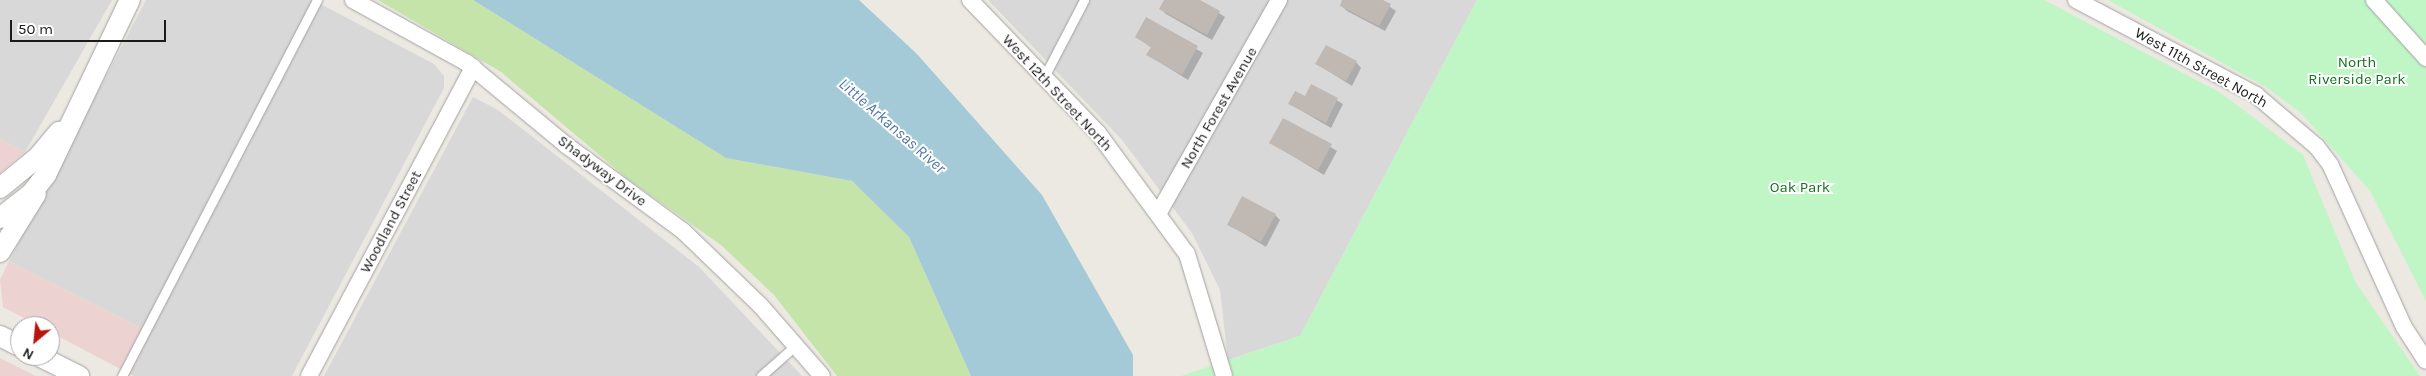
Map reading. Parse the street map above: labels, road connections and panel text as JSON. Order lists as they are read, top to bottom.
{
  "streets": {
    "street": [
      "West 11th Street North",
      "West 12th Street North",
      "North Forest Avenue",
      "Shadyway Drive",
      "Woodland Street"
    ]
  },
  "crossings": [
    ["West 12th Street North", "North Forest Avenue"],
    ["Shadyway Drive", "Woodland Street"]
  ],
  "water": ["Little Arkansas River"],
  "parks": ["North Riverside Park", "Oak Park"],
  "scale_bar": "50 m",
  "north": "bottom left"
}
